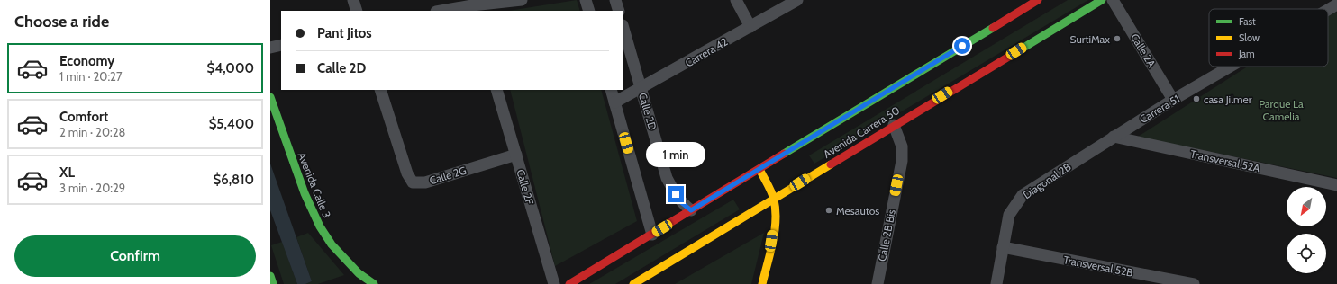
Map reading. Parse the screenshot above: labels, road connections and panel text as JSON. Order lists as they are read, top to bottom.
{
  "streets": {
    "main road": ["Avenida Carrera 50", "Avenida Calle 3"],
    "street": [
      "Calle 2A",
      "Carrera 42",
      "Carrera 51",
      "Calle 2D",
      "Transversal 52A",
      "Calle 2G",
      "Diagonal 2B",
      "Calle 2F",
      "Calle 2B Bis",
      "Transversal 52B"
    ]
  },
  "crossings": [
    ["Calle 2A", "Carrera 51"],
    ["Carrera 42", "Calle 2D"],
    ["Carrera 51", "Transversal 52A"],
    ["Carrera 51", "Diagonal 2B"],
    ["Calle 2D", "Avenida Carrera 50"],
    ["Avenida Carrera 50", "Calle 2B Bis"],
    ["Transversal 52A", "Diagonal 2B"],
    ["Calle 2G", "Calle 2F"],
    ["Diagonal 2B", "Transversal 52B"]
  ],
  "parks": ["Parque La Camelia"],
  "places": ["SurtiMax", "casa Jilmer", "Mesautos"],
  "legend": ["Fast", "Slow", "Jam"],
  "north": "bottom left",
  "page": {
    "heading": "Choose a ride",
    "banner": ["Pant Jitos", "Calle 2D"],
    "list": [
      {
        "name": "Economy",
        "note": "1 min · 20:27",
        "value": "$4,000"
      },
      {
        "name": "Comfort",
        "note": "2 min · 20:28",
        "value": "$5,400"
      },
      {
        "name": "XL",
        "note": "3 min · 20:29",
        "value": "$6,810"
      }
    ],
    "bubble": "1 min",
    "buttons": "Confirm"
  }
}
